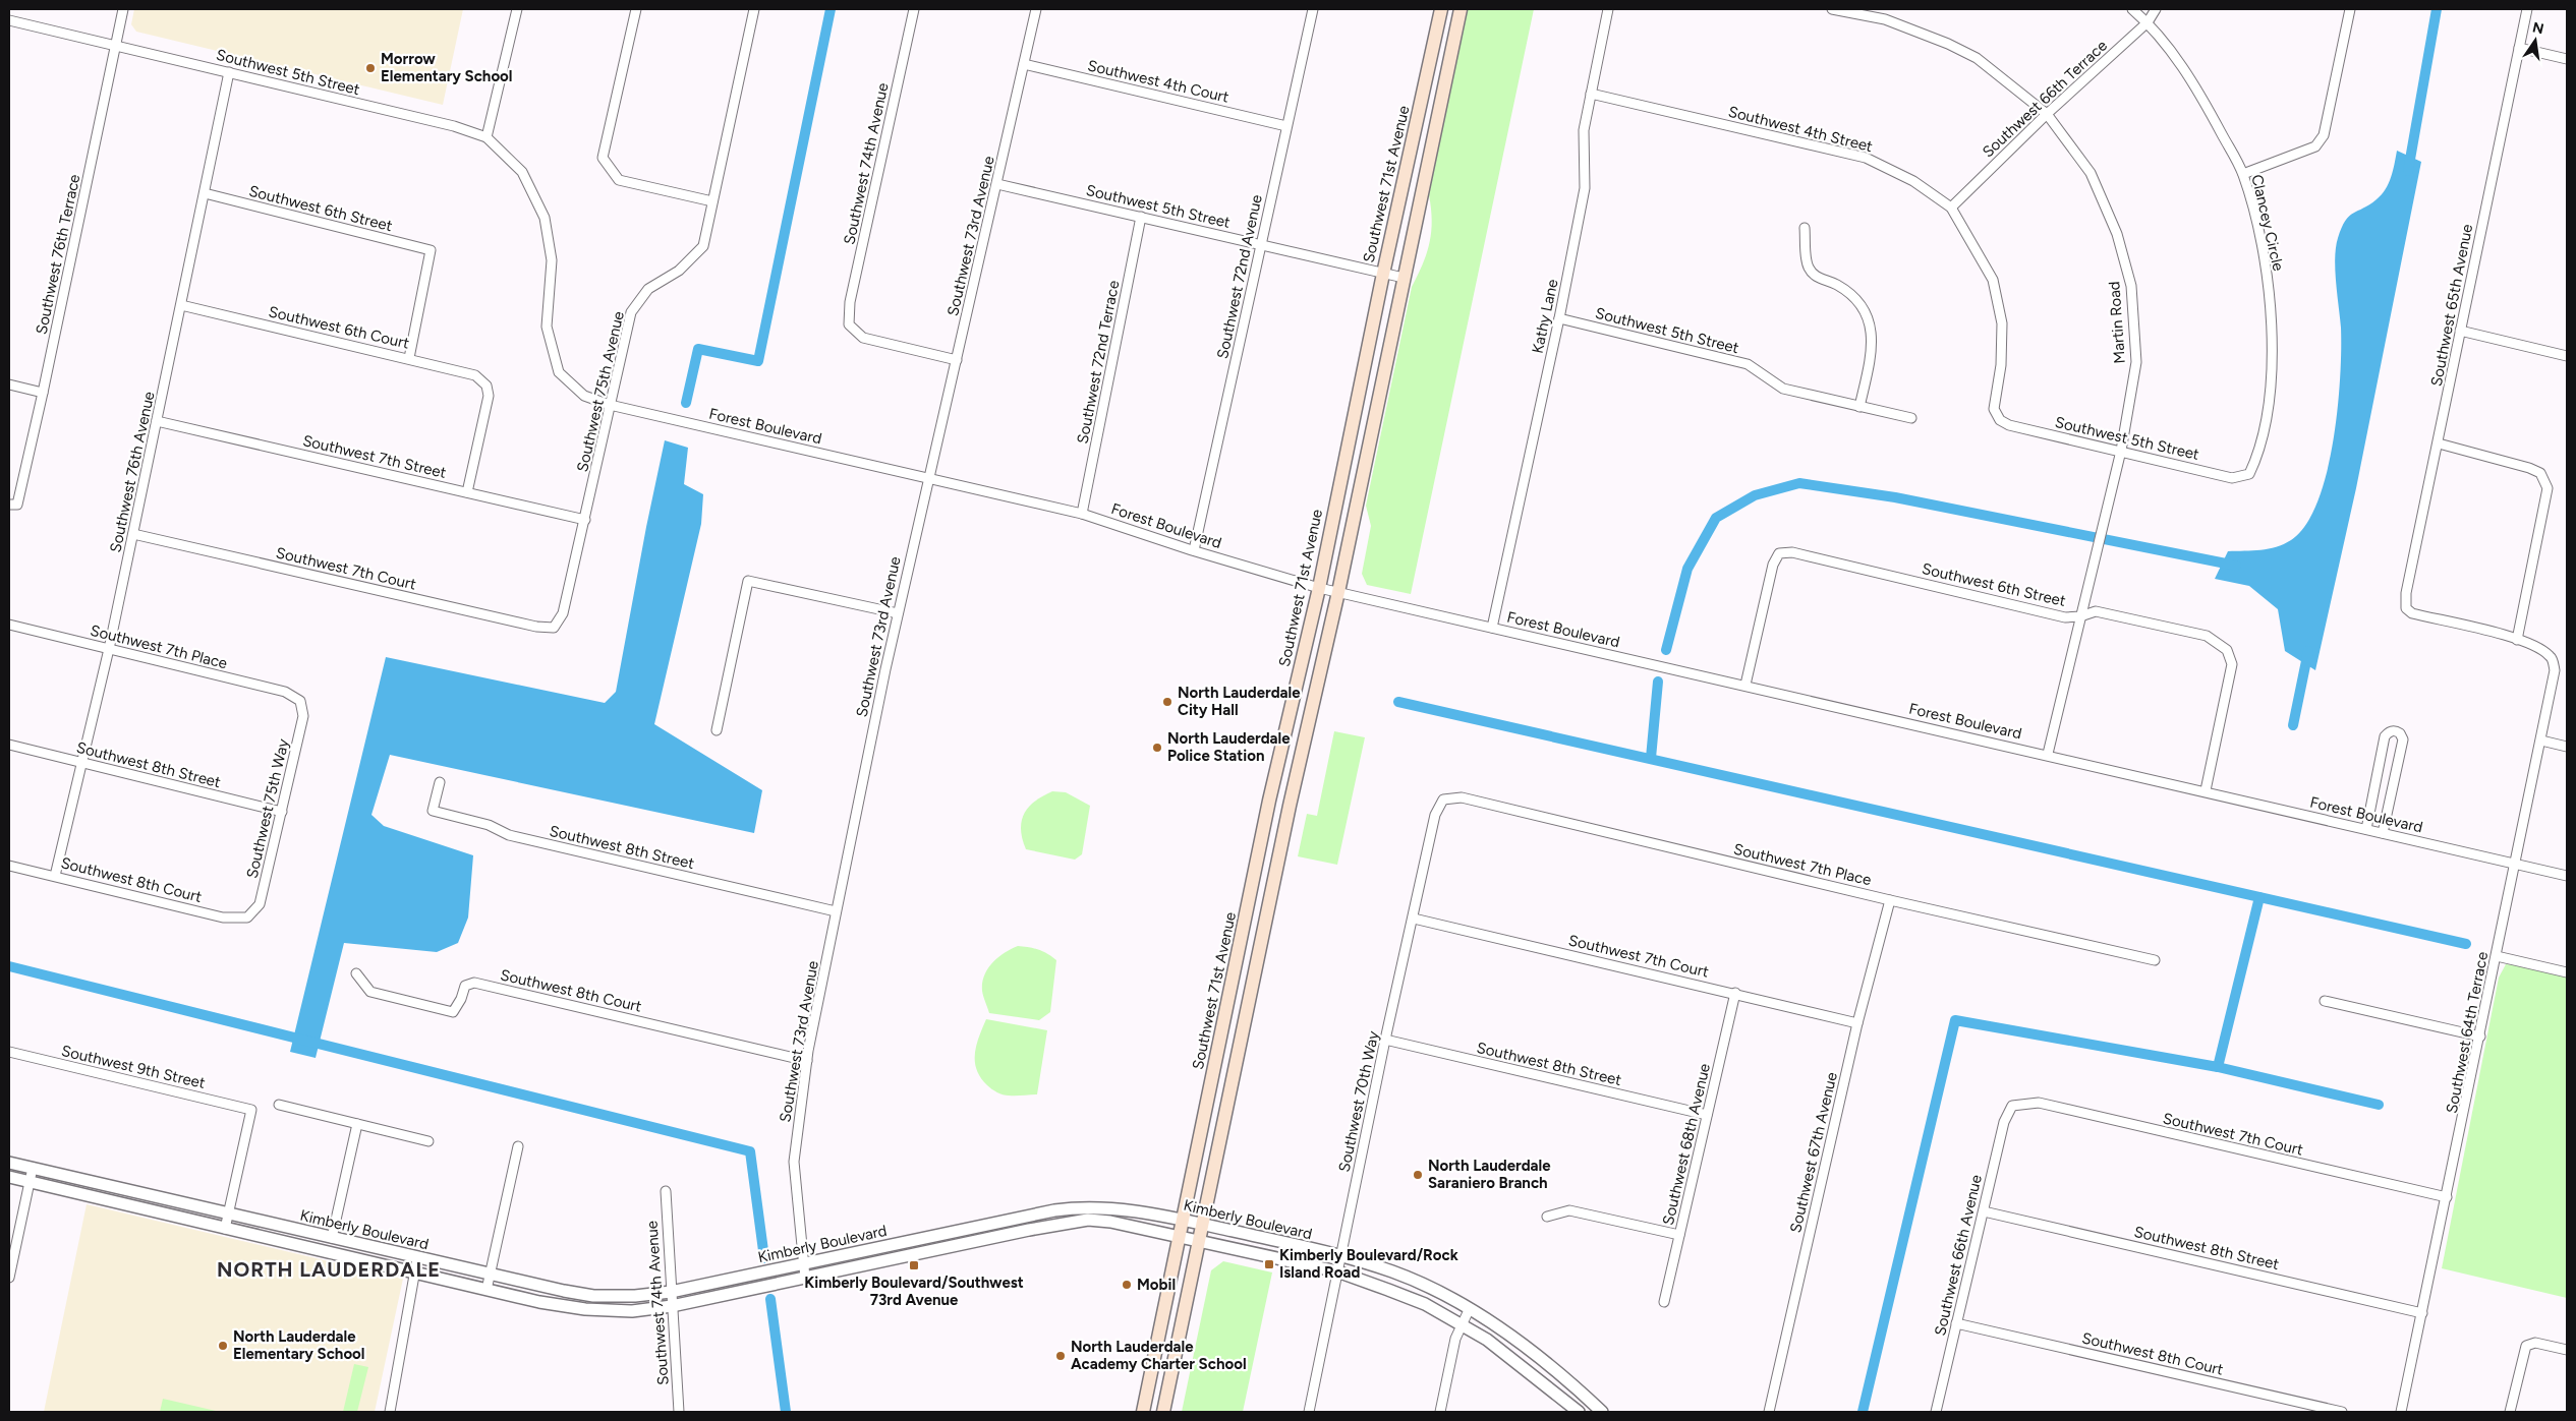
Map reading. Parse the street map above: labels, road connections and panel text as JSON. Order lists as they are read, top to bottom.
{
  "streets": {
    "main road": ["Southwest 71st Avenue"],
    "street": [
      "Southwest 5th Street",
      "Southwest 4th Court",
      "Southwest 66th Terrace",
      "Southwest 4th Street",
      "Southwest 74th Avenue",
      "Southwest 6th Street",
      "Clancey Circle",
      "Southwest 73rd Avenue",
      "Southwest 76th Terrace",
      "Southwest 72nd Avenue",
      "Southwest 65th Avenue",
      "Kathy Lane",
      "Martin Road",
      "Southwest 6th Court",
      "Southwest 72nd Terrace",
      "Southwest 75th Avenue",
      "Forest Boulevard",
      "Southwest 7th Street",
      "Southwest 76th Avenue",
      "Southwest 7th Court",
      "Southwest 7th Place",
      "Southwest 8th Street",
      "Southwest 75th Way",
      "Southwest 8th Court",
      "Southwest 64th Terrace",
      "Southwest 9th Street",
      "Southwest 70th Way",
      "Southwest 68th Avenue",
      "Southwest 67th Avenue",
      "Kimberly Boulevard",
      "Southwest 66th Avenue"
    ]
  },
  "crossings": [
    ["Southwest 5th Street", "Southwest 4th Street"],
    ["Southwest 5th Street", "Southwest 71st Avenue"],
    ["Southwest 5th Street", "Clancey Circle"],
    ["Southwest 5th Street", "Southwest 73rd Avenue"],
    ["Southwest 5th Street", "Southwest 76th Terrace"],
    ["Southwest 5th Street", "Southwest 72nd Avenue"],
    ["Southwest 5th Street", "Kathy Lane"],
    ["Southwest 5th Street", "Martin Road"],
    ["Southwest 5th Street", "Southwest 72nd Terrace"],
    ["Southwest 5th Street", "Southwest 75th Avenue"],
    ["Southwest 5th Street", "Forest Boulevard"],
    ["Southwest 5th Street", "Southwest 76th Avenue"],
    ["Southwest 4th Court", "Southwest 73rd Avenue"],
    ["Southwest 4th Court", "Southwest 72nd Avenue"],
    ["Southwest 66th Terrace", "Southwest 4th Street"],
    ["Southwest 66th Terrace", "Clancey Circle"],
    ["Southwest 66th Terrace", "Martin Road"],
    ["Southwest 4th Street", "Kathy Lane"],
    ["Southwest 74th Avenue", "Southwest 73rd Avenue"],
    ["Southwest 74th Avenue", "Kimberly Boulevard"],
    ["Southwest 71st Avenue", "Forest Boulevard"],
    ["Southwest 71st Avenue", "Kimberly Boulevard"],
    ["Southwest 6th Street", "Martin Road"],
    ["Southwest 6th Street", "Southwest 6th Court"],
    ["Southwest 6th Street", "Forest Boulevard"],
    ["Southwest 6th Street", "Southwest 76th Avenue"],
    ["Southwest 73rd Avenue", "Forest Boulevard"],
    ["Southwest 73rd Avenue", "Southwest 8th Street"],
    ["Southwest 73rd Avenue", "Southwest 8th Court"],
    ["Southwest 73rd Avenue", "Kimberly Boulevard"],
    ["Southwest 72nd Avenue", "Forest Boulevard"],
    ["Southwest 65th Avenue", "Southwest 64th Terrace"],
    ["Kathy Lane", "Forest Boulevard"],
    ["Martin Road", "Forest Boulevard"],
    ["Southwest 6th Court", "Southwest 7th Street"],
    ["Southwest 6th Court", "Southwest 76th Avenue"],
    ["Southwest 72nd Terrace", "Forest Boulevard"],
    ["Southwest 75th Avenue", "Forest Boulevard"],
    ["Southwest 75th Avenue", "Southwest 7th Street"],
    ["Southwest 75th Avenue", "Southwest 7th Court"],
    ["Forest Boulevard", "Southwest 64th Terrace"],
    ["Southwest 7th Street", "Southwest 76th Avenue"],
    ["Southwest 76th Avenue", "Southwest 7th Court"],
    ["Southwest 76th Avenue", "Southwest 7th Place"],
    ["Southwest 76th Avenue", "Southwest 8th Street"],
    ["Southwest 76th Avenue", "Southwest 8th Court"],
    ["Southwest 7th Court", "Southwest 64th Terrace"],
    ["Southwest 7th Court", "Southwest 70th Way"],
    ["Southwest 7th Court", "Southwest 68th Avenue"],
    ["Southwest 7th Court", "Southwest 67th Avenue"],
    ["Southwest 7th Court", "Southwest 66th Avenue"],
    ["Southwest 7th Place", "Southwest 75th Way"],
    ["Southwest 7th Place", "Southwest 70th Way"],
    ["Southwest 7th Place", "Southwest 67th Avenue"],
    ["Southwest 8th Street", "Southwest 75th Way"],
    ["Southwest 8th Street", "Southwest 64th Terrace"],
    ["Southwest 8th Street", "Southwest 70th Way"],
    ["Southwest 8th Street", "Southwest 68th Avenue"],
    ["Southwest 8th Street", "Southwest 66th Avenue"],
    ["Southwest 75th Way", "Southwest 8th Court"],
    ["Southwest 8th Court", "Southwest 66th Avenue"],
    ["Southwest 9th Street", "Kimberly Boulevard"],
    ["Southwest 70th Way", "Kimberly Boulevard"]
  ],
  "districts": ["NORTH LAUDERDALE"],
  "places": {
    "other": [
      "Morrow Elementary School",
      "North Lauderdale City Hall",
      "North Lauderdale Police Station",
      "North Lauderdale Saraniero Branch",
      "Mobil",
      "North Lauderdale Elementary School",
      "North Lauderdale Academy Charter School"
    ],
    "transit": ["Kimberly Boulevard/Rock Island Road", "Kimberly Boulevard/Southwest 73rd Avenue"]
  },
  "north": "top"
}
